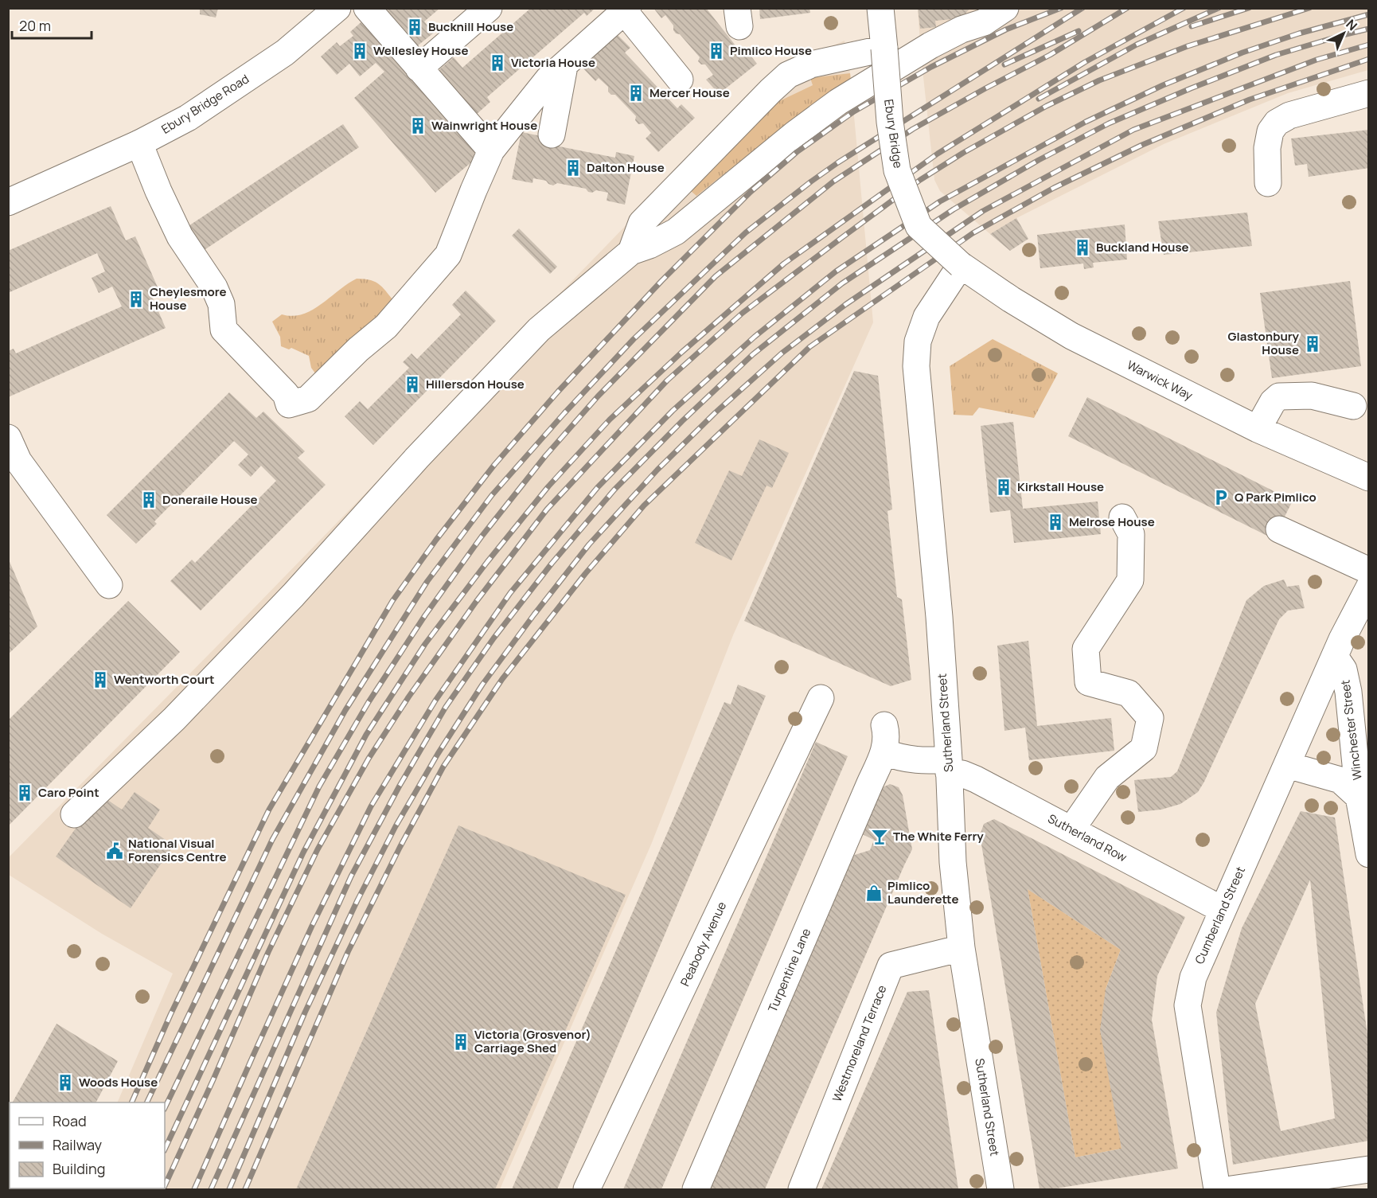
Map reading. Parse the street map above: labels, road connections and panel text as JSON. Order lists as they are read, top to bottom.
{
  "streets": {
    "street": [
      "Ebury Bridge Road",
      "Ebury Bridge",
      "Warwick Way",
      "Sutherland Street",
      "Winchester Street",
      "Sutherland Row",
      "Cumberland Street",
      "Peabody Avenue",
      "Turpentine Lane",
      "Westmoreland Terrace"
    ]
  },
  "crossings": [
    ["Ebury Bridge", "Warwick Way"],
    ["Ebury Bridge", "Sutherland Street"],
    ["Warwick Way", "Sutherland Street"],
    ["Sutherland Street", "Sutherland Row"],
    ["Sutherland Street", "Westmoreland Terrace"],
    ["Winchester Street", "Cumberland Street"],
    ["Sutherland Row", "Cumberland Street"]
  ],
  "places": {
    "building": [
      "Bucknill House",
      "Wellesley House",
      "Pimlico House",
      "Victoria House",
      "Mercer House",
      "Wainwright House",
      "Dalton House",
      "Buckland House",
      "Cheylesmore House",
      "Glastonbury House",
      "Hillersdon House",
      "Kirkstall House",
      "Doneraile House",
      "Melrose House",
      "Wentworth Court",
      "Caro Point",
      "Victoria (Grosvenor) Carriage Shed",
      "Woods House"
    ],
    "parking": ["Q Park Pimlico"],
    "bar": ["The White Ferry"],
    "public building": ["National Visual Forensics Centre"],
    "shop": ["Pimlico Launderette"]
  },
  "legend": ["Road", "Railway", "Building"],
  "scale_bar": "20 m",
  "north": "top right"
}
